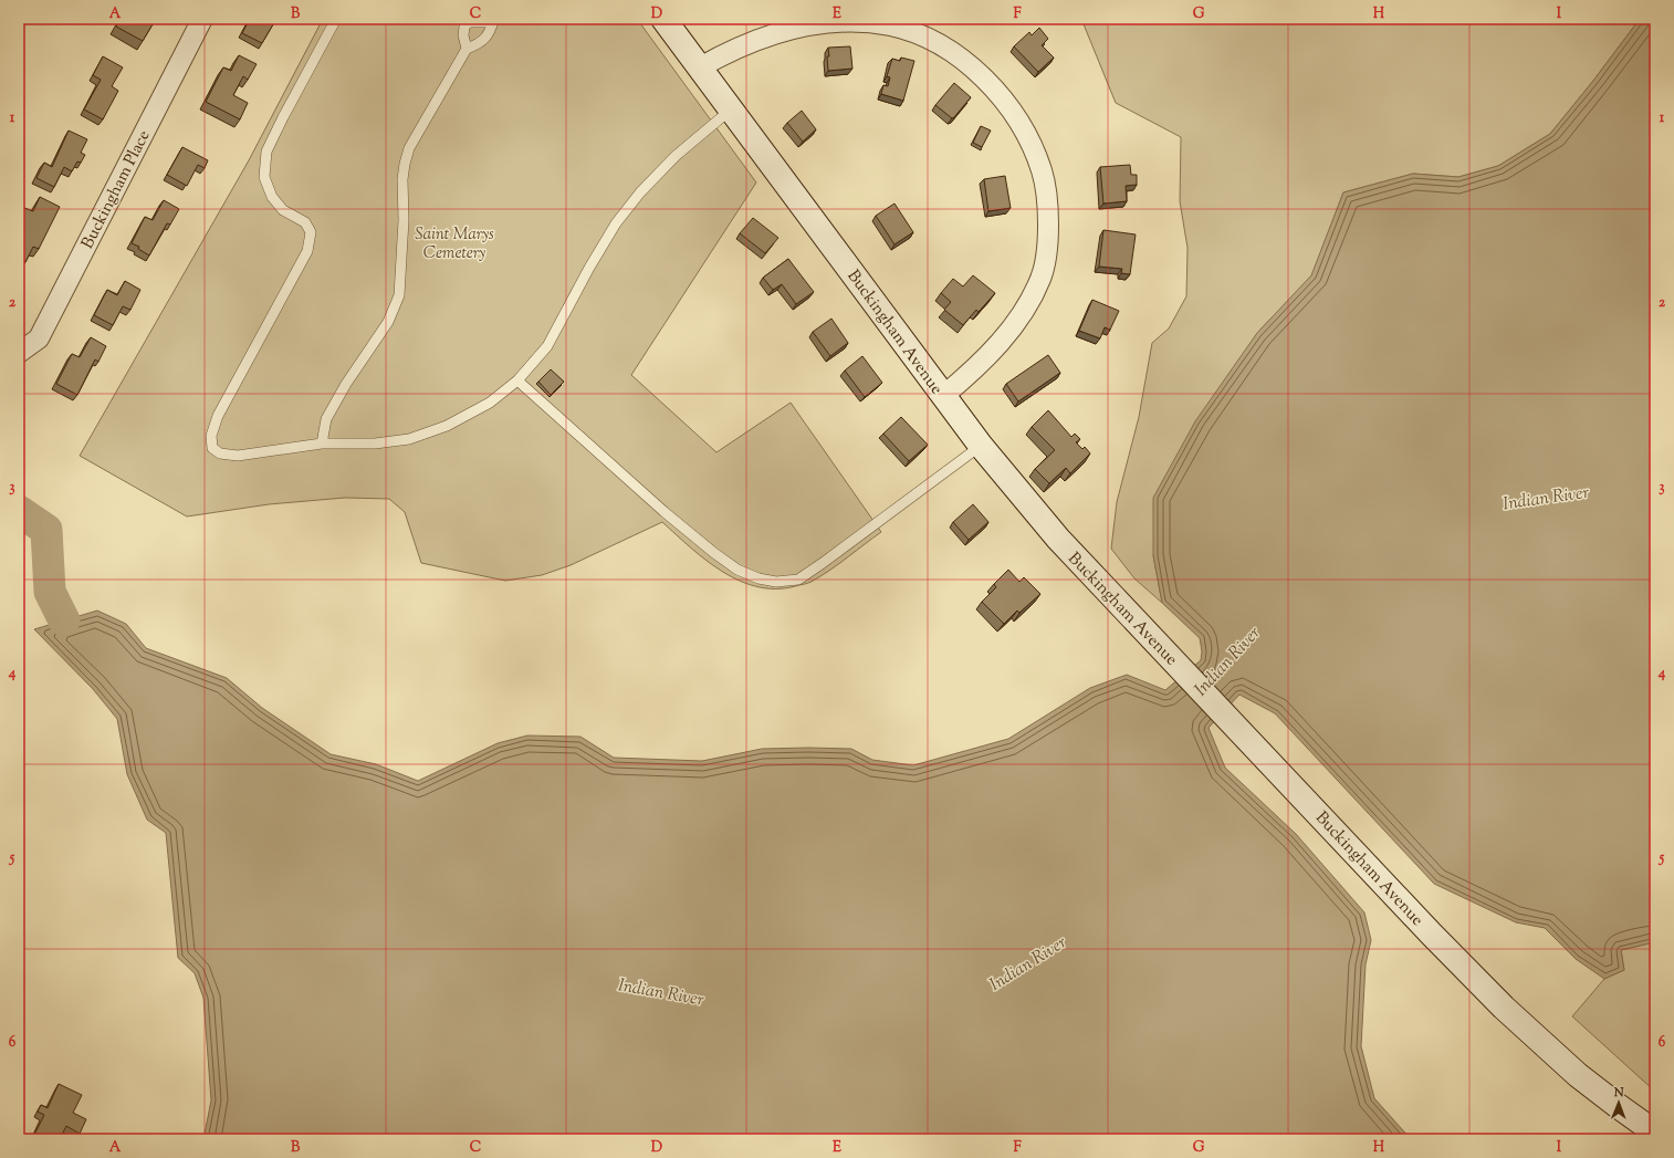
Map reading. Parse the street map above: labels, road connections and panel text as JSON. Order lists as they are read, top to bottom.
{
  "streets": {
    "main road": ["Buckingham Avenue"],
    "street": ["Buckingham Place"]
  },
  "water": ["Indian River"],
  "parks": ["Saint Marys Cemetery"],
  "north": "top",
  "grid": {
    "columns": [
      "A",
      "B",
      "C",
      "D",
      "E",
      "F",
      "G",
      "H",
      "I"
    ],
    "rows": [
      "1",
      "2",
      "3",
      "4",
      "5",
      "6"
    ]
  }
}
